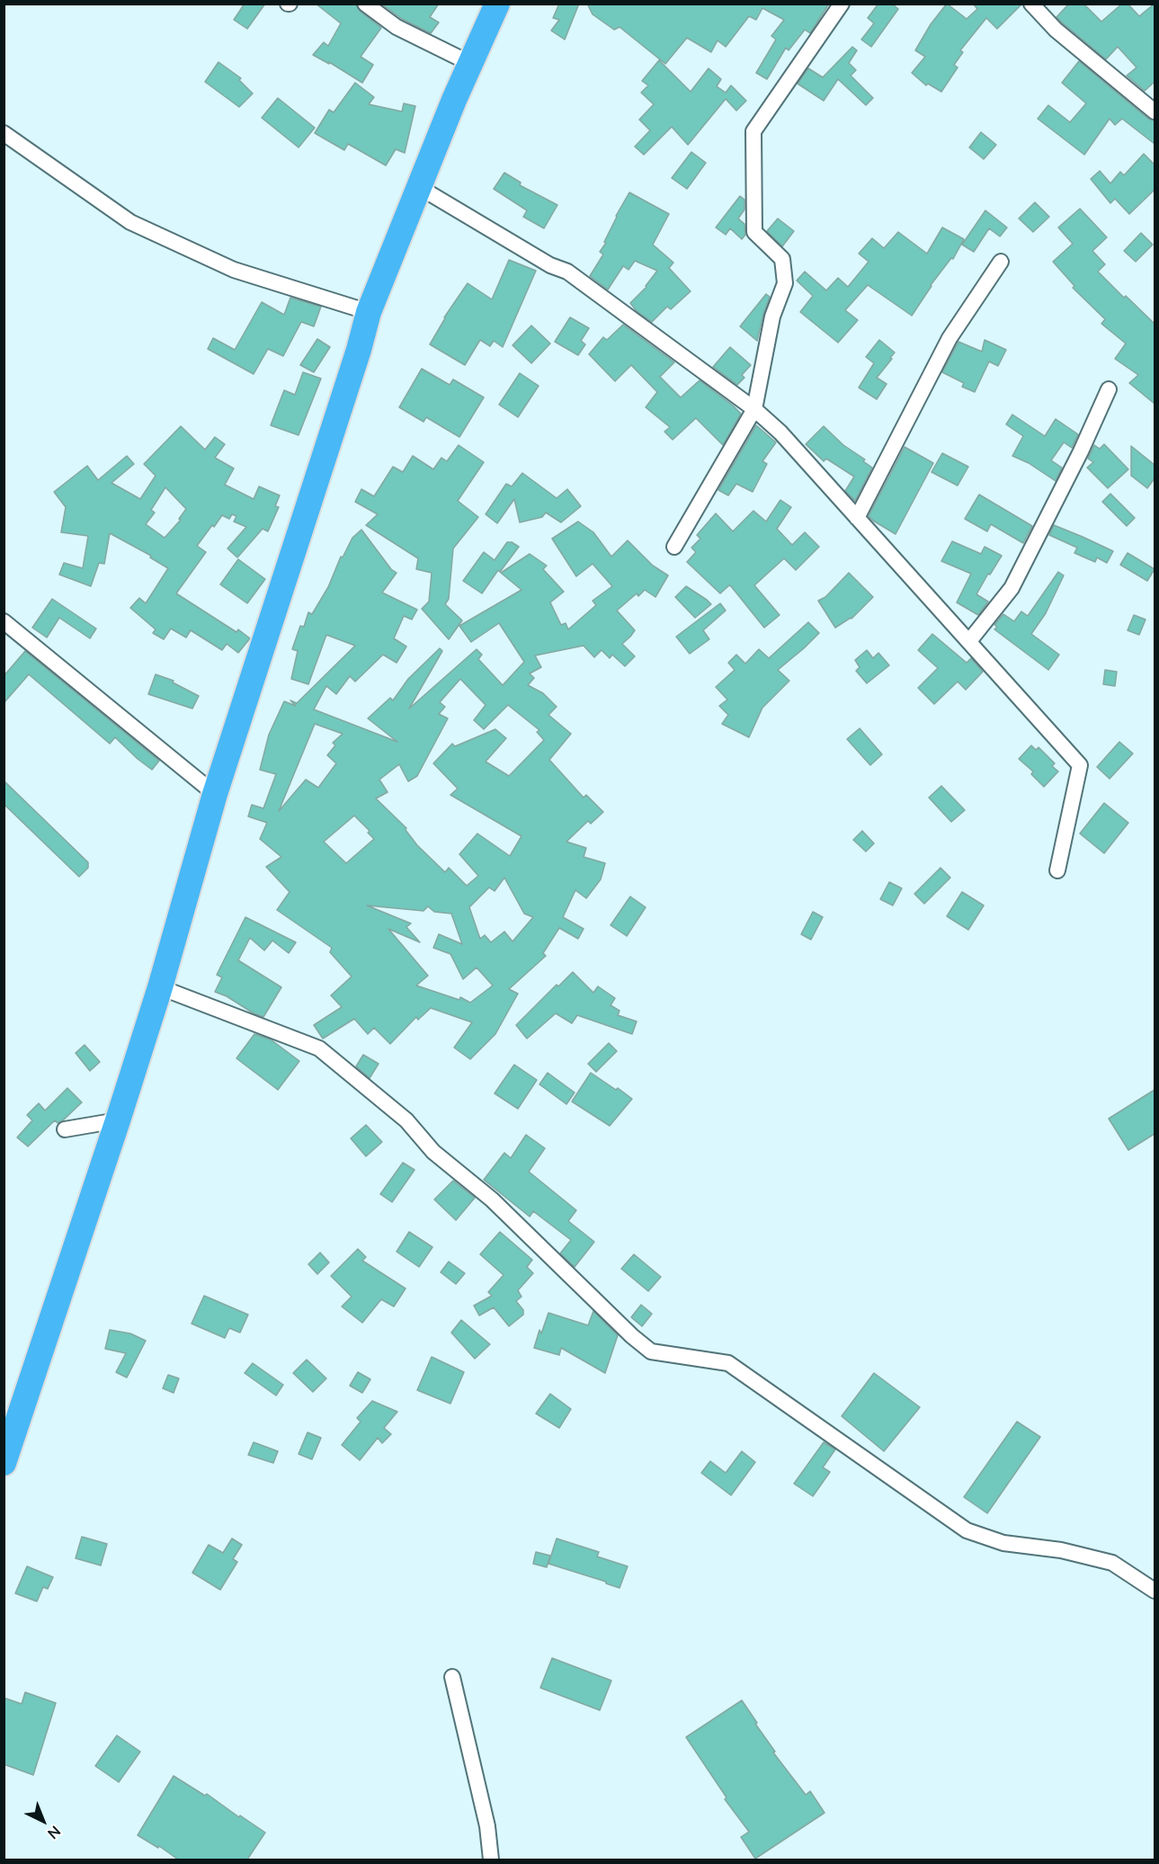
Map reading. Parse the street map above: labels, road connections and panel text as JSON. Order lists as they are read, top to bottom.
{
  "north": "bottom right"
}
